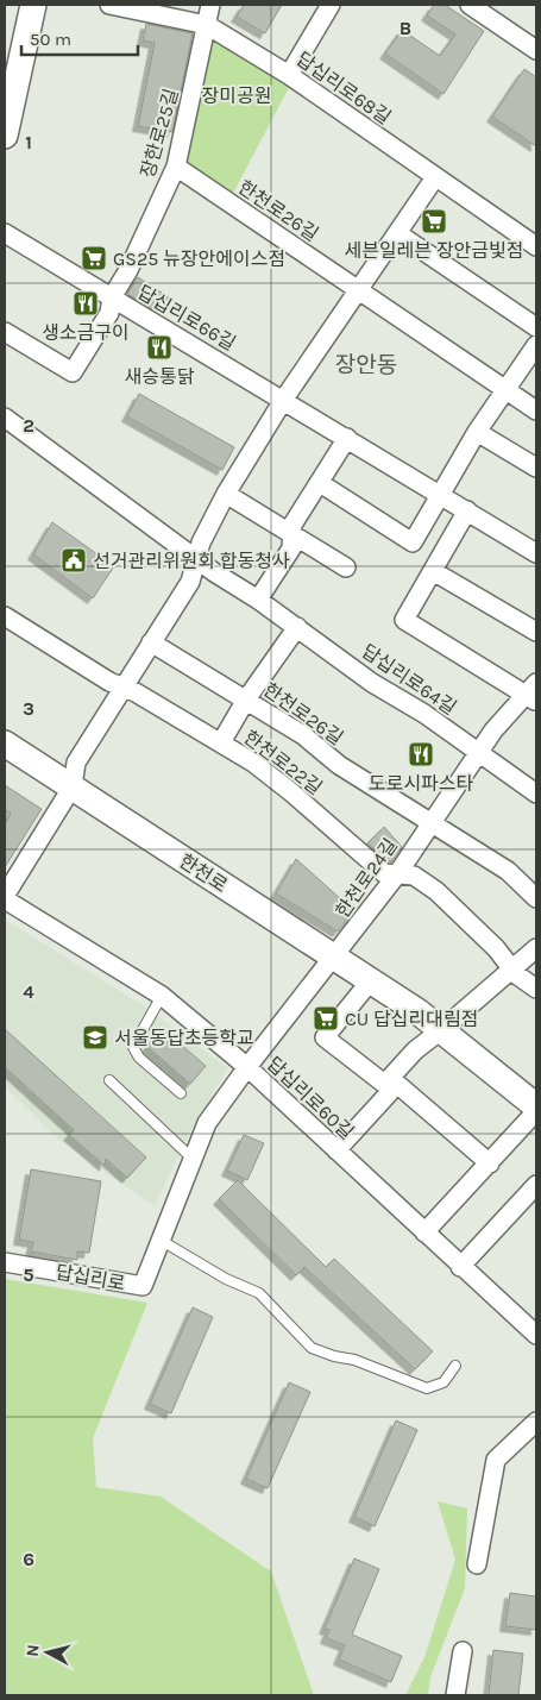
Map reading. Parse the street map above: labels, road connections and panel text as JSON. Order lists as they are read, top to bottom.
{
  "streets": {
    "main road": ["한천로"],
    "street": [
      "답십리로68길",
      "장한로25길",
      "한천로26길",
      "답십리로66길",
      "답십리로64길",
      "한천로22길",
      "한천로24길",
      "답십리로60길",
      "답십리로"
    ]
  },
  "crossings": [
    ["답십리로68길", "장한로25길"],
    ["장한로25길", "한천로26길"],
    ["장한로25길", "답십리로66길"],
    ["한천로26길", "한천로24길"],
    ["답십리로64길", "한천로24길"],
    ["한천로22길", "한천로24길"],
    ["한천로", "한천로24길"]
  ],
  "districts": ["장안동"],
  "parks": ["장미공원"],
  "places": {
    "supermarket": ["세븐일레븐 장안금빛점", "GS25 뉴장안에이스점", "CU 답십리대림점"],
    "restaurant": ["생소금구이", "새승통닭", "도로시파스타"],
    "public building": ["선거관리위원회 합동청사"],
    "school or university": ["서울동답초등학교"]
  },
  "scale_bar": "50 m",
  "north": "left",
  "grid": {
    "columns": ["B"],
    "rows": [
      "1",
      "2",
      "3",
      "4",
      "5",
      "6"
    ]
  }
}
